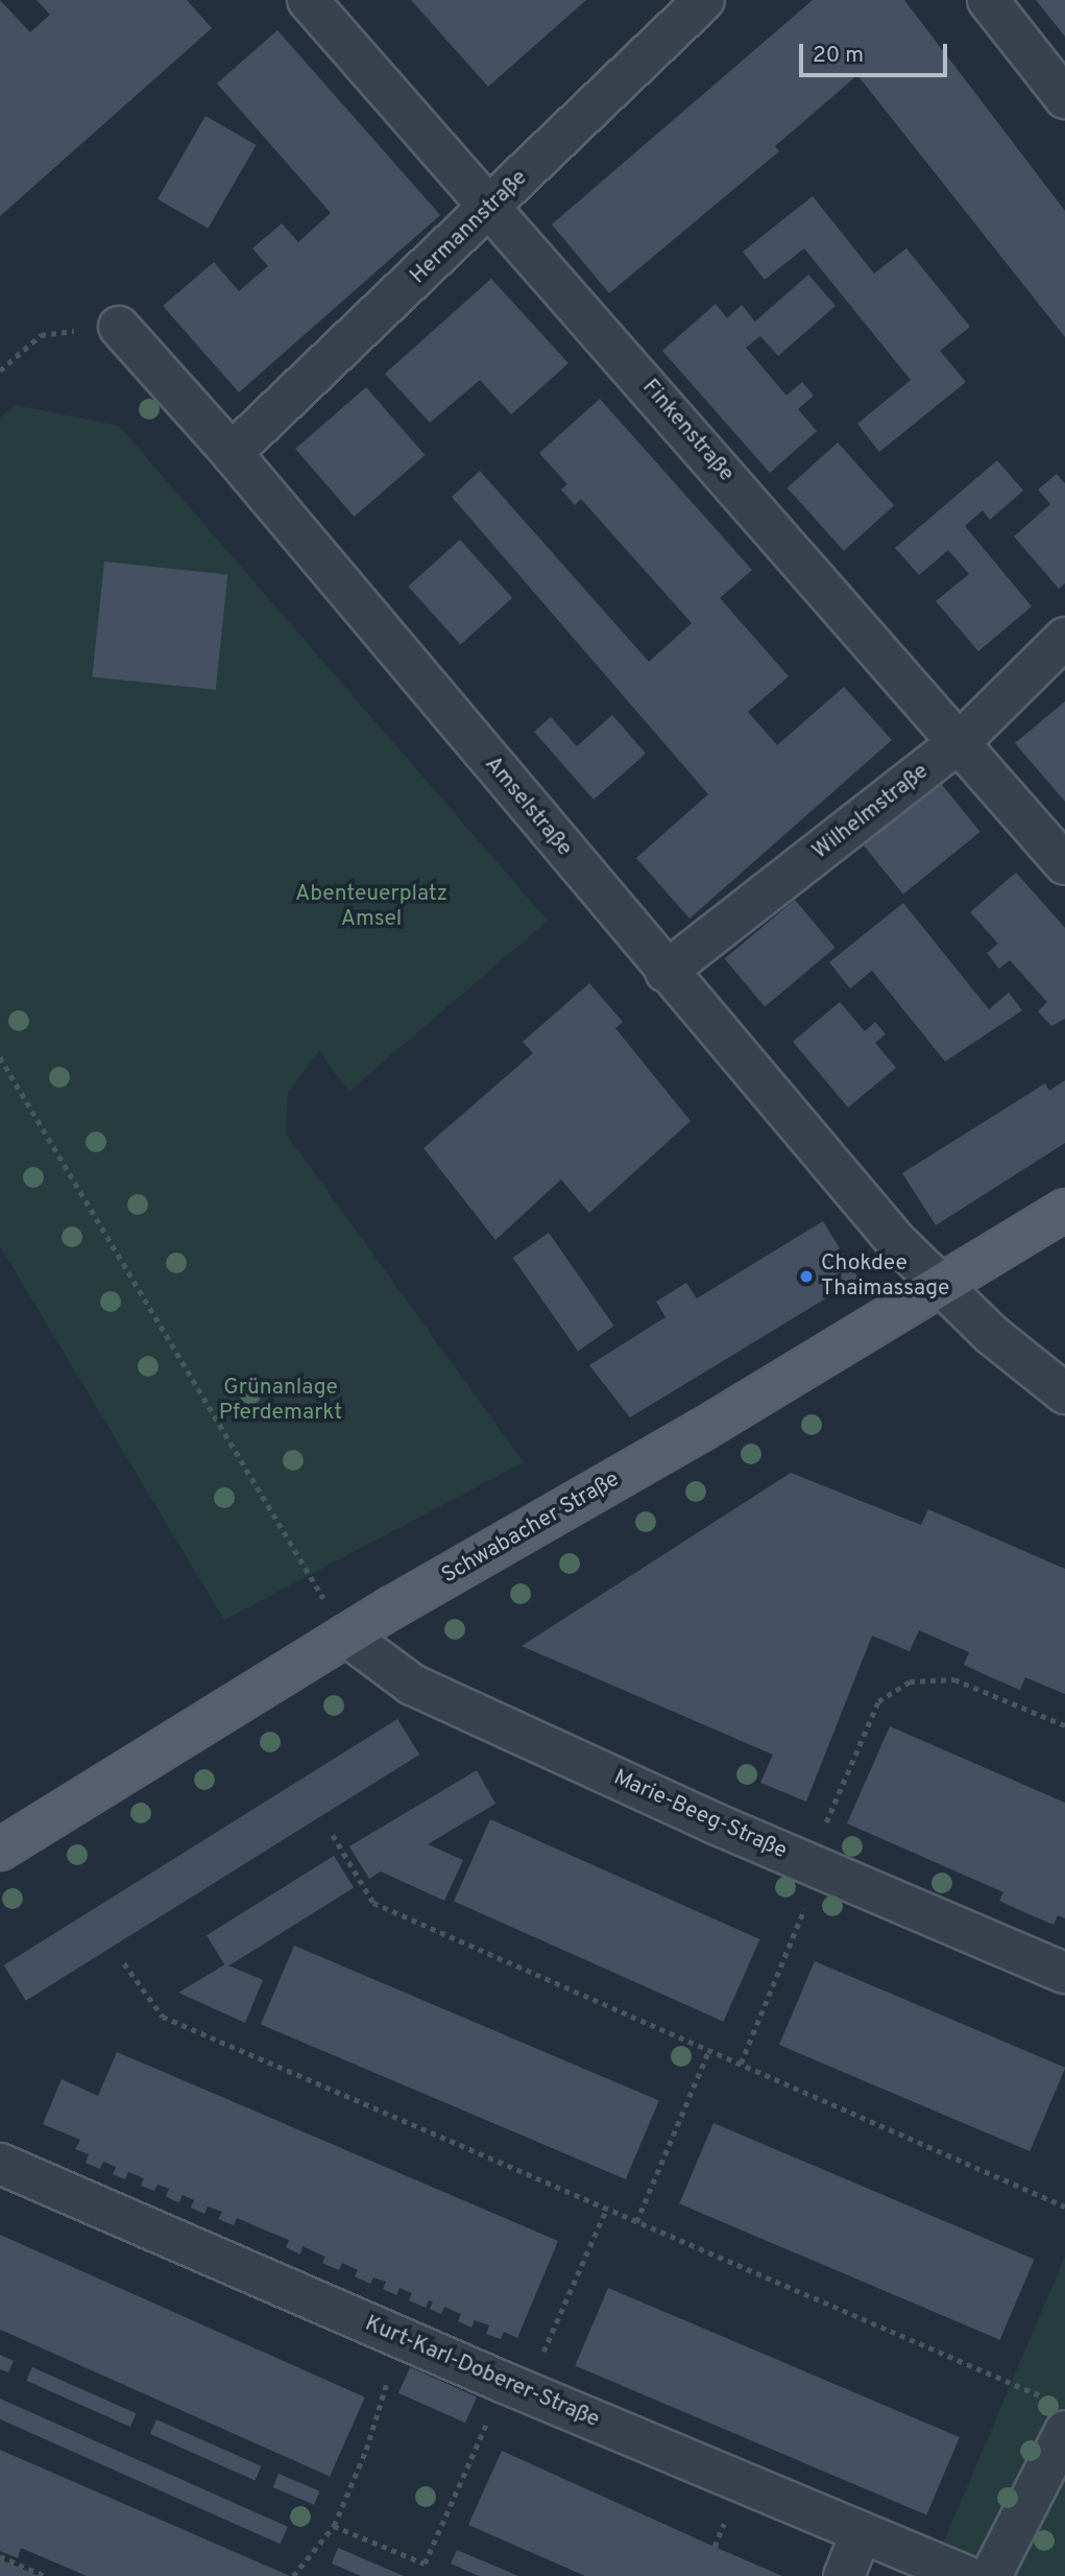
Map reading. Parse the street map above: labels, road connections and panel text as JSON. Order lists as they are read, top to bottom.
{
  "streets": {
    "main road": ["Schwabacher Straße"],
    "street": [
      "Hermannstraße",
      "Finkenstraße",
      "Amselstraße",
      "Wilhelmstraße",
      "Marie-Beeg-Straße",
      "Kurt-Karl-Doberer-Straße"
    ]
  },
  "crossings": [
    ["Hermannstraße", "Finkenstraße"],
    ["Hermannstraße", "Amselstraße"],
    ["Finkenstraße", "Wilhelmstraße"],
    ["Amselstraße", "Wilhelmstraße"],
    ["Amselstraße", "Schwabacher Straße"],
    ["Schwabacher Straße", "Marie-Beeg-Straße"]
  ],
  "parks": ["Abenteuerplatz Amsel", "Grünanlage Pferdemarkt"],
  "places": ["Chokdee Thaimassage"],
  "scale_bar": "20 m"
}
